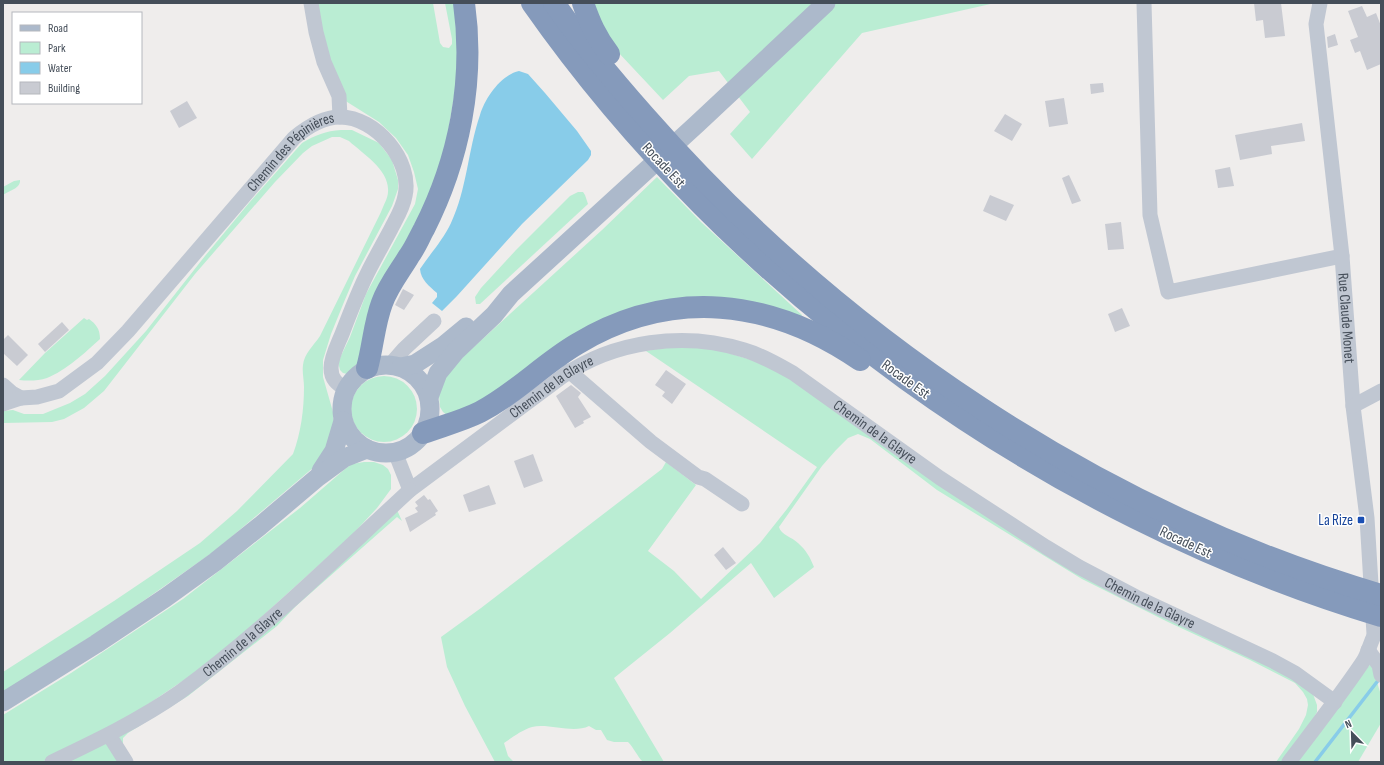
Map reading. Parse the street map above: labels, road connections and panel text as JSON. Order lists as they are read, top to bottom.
{
  "streets": {
    "highway": ["Rocade Est"],
    "street": ["Chemin des Pépinières", "Rue Claude Monet", "Chemin de la Glayre"]
  },
  "crossings": [
    ["Rocade Est", "Rue Claude Monet"]
  ],
  "places": {
    "transit": ["La Rize"]
  },
  "legend": [
    "Road",
    "Park",
    "Water",
    "Building"
  ],
  "north": "top left"
}
